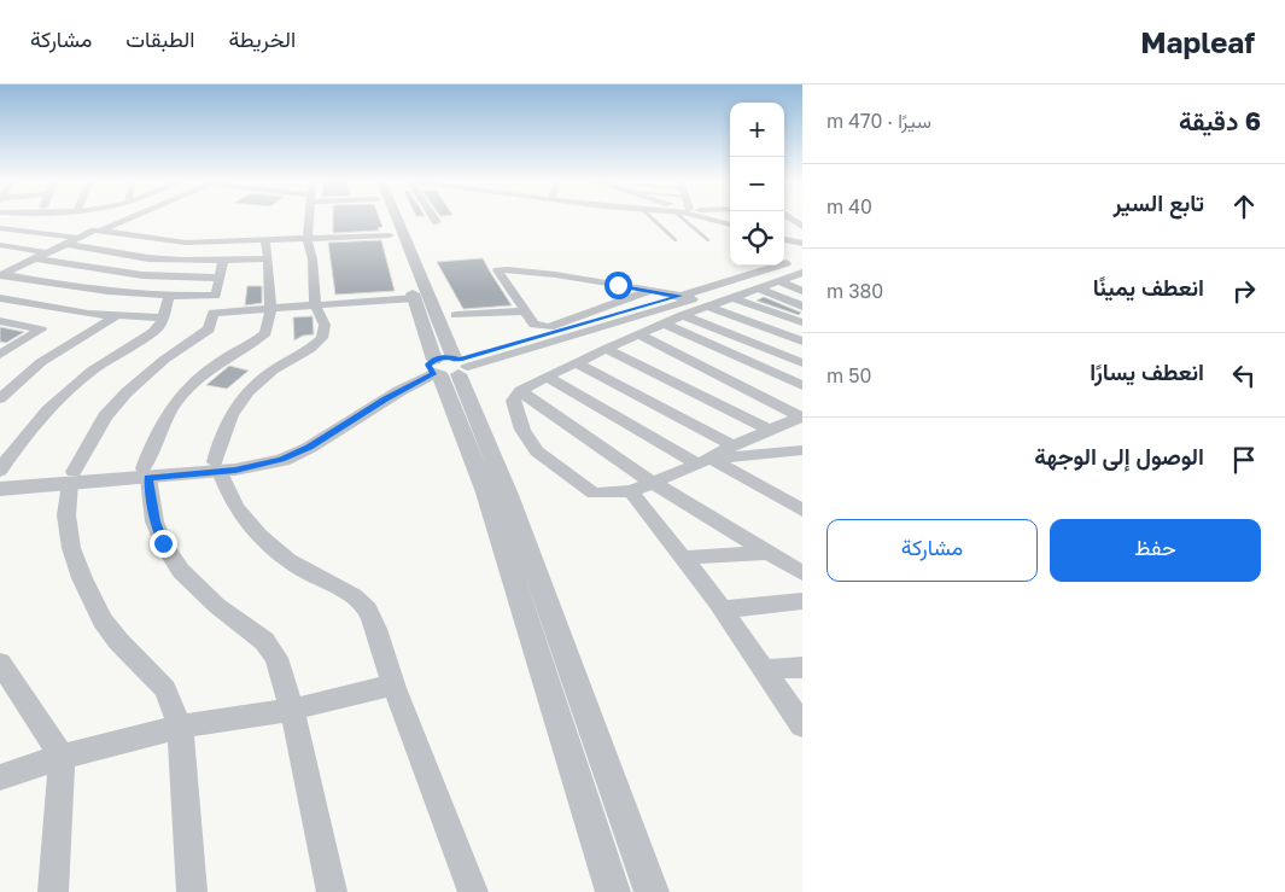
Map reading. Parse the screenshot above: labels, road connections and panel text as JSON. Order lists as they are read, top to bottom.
{
  "page": {
    "header": "Mapleaf",
    "nav": ["الخريطة", "الطبقات", "مشاركة"],
    "heading": ["6 دقيقة", "سيرًا · 470 m"],
    "map_buttons": ["+", "−"],
    "list": [
      ["تابع السير", "40 m"],
      ["انعطف يمينًا", "380 m"],
      ["انعطف يسارًا", "50 m"],
      "الوصول إلى الوجهة"
    ],
    "buttons": ["حفظ", "مشاركة"]
  }
}
